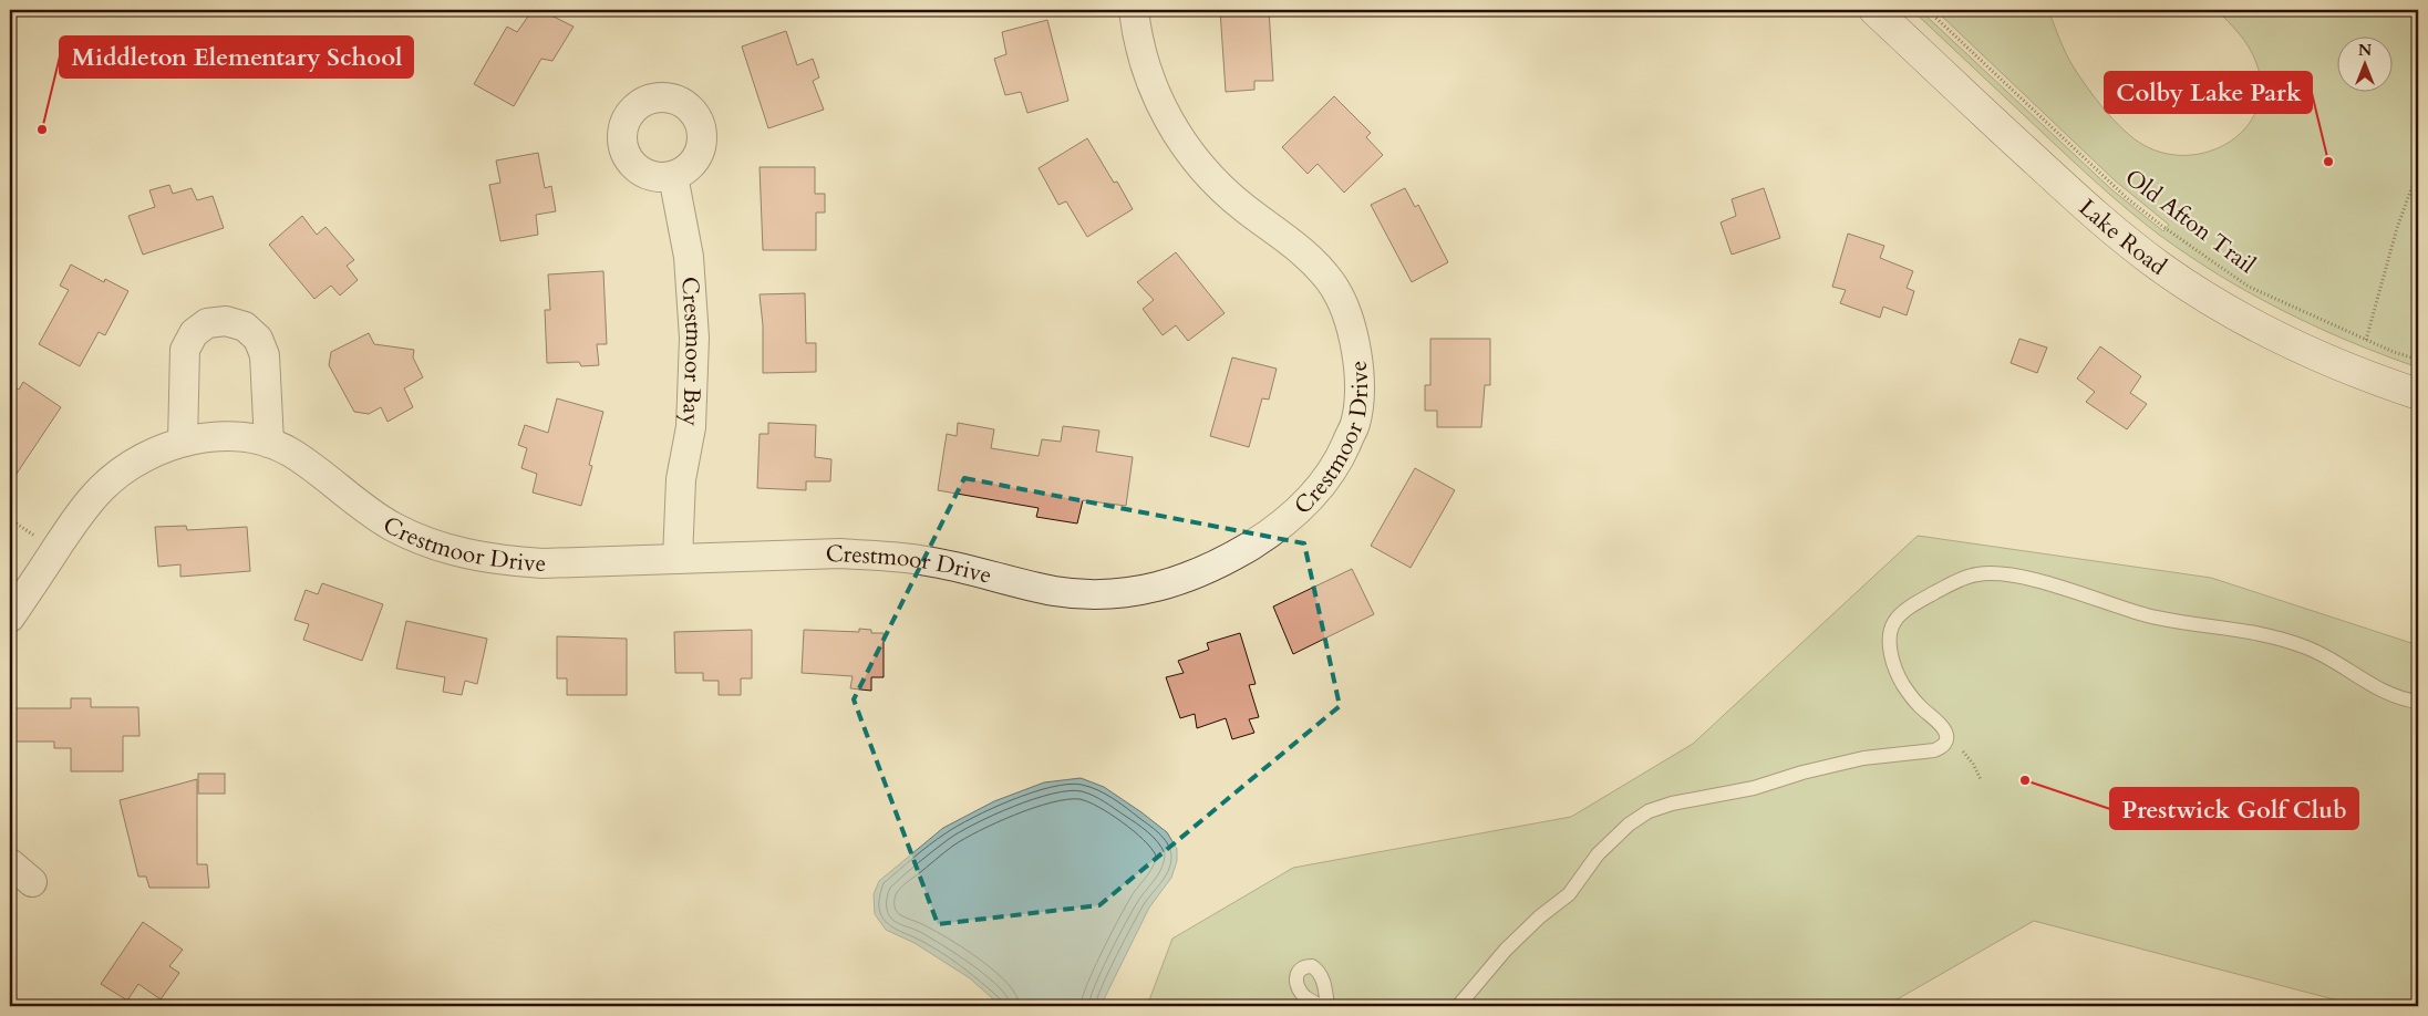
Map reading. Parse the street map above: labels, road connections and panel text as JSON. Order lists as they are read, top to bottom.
{
  "streets": {
    "street": ["Lake Road", "Crestmoor Bay", "Crestmoor Drive"],
    "path": ["Old Afton Trail"]
  },
  "crossings": [
    ["Crestmoor Bay", "Crestmoor Drive"]
  ],
  "places": ["Middleton Elementary School", "Colby Lake Park", "Prestwick Golf Club"],
  "north": "top"
}
